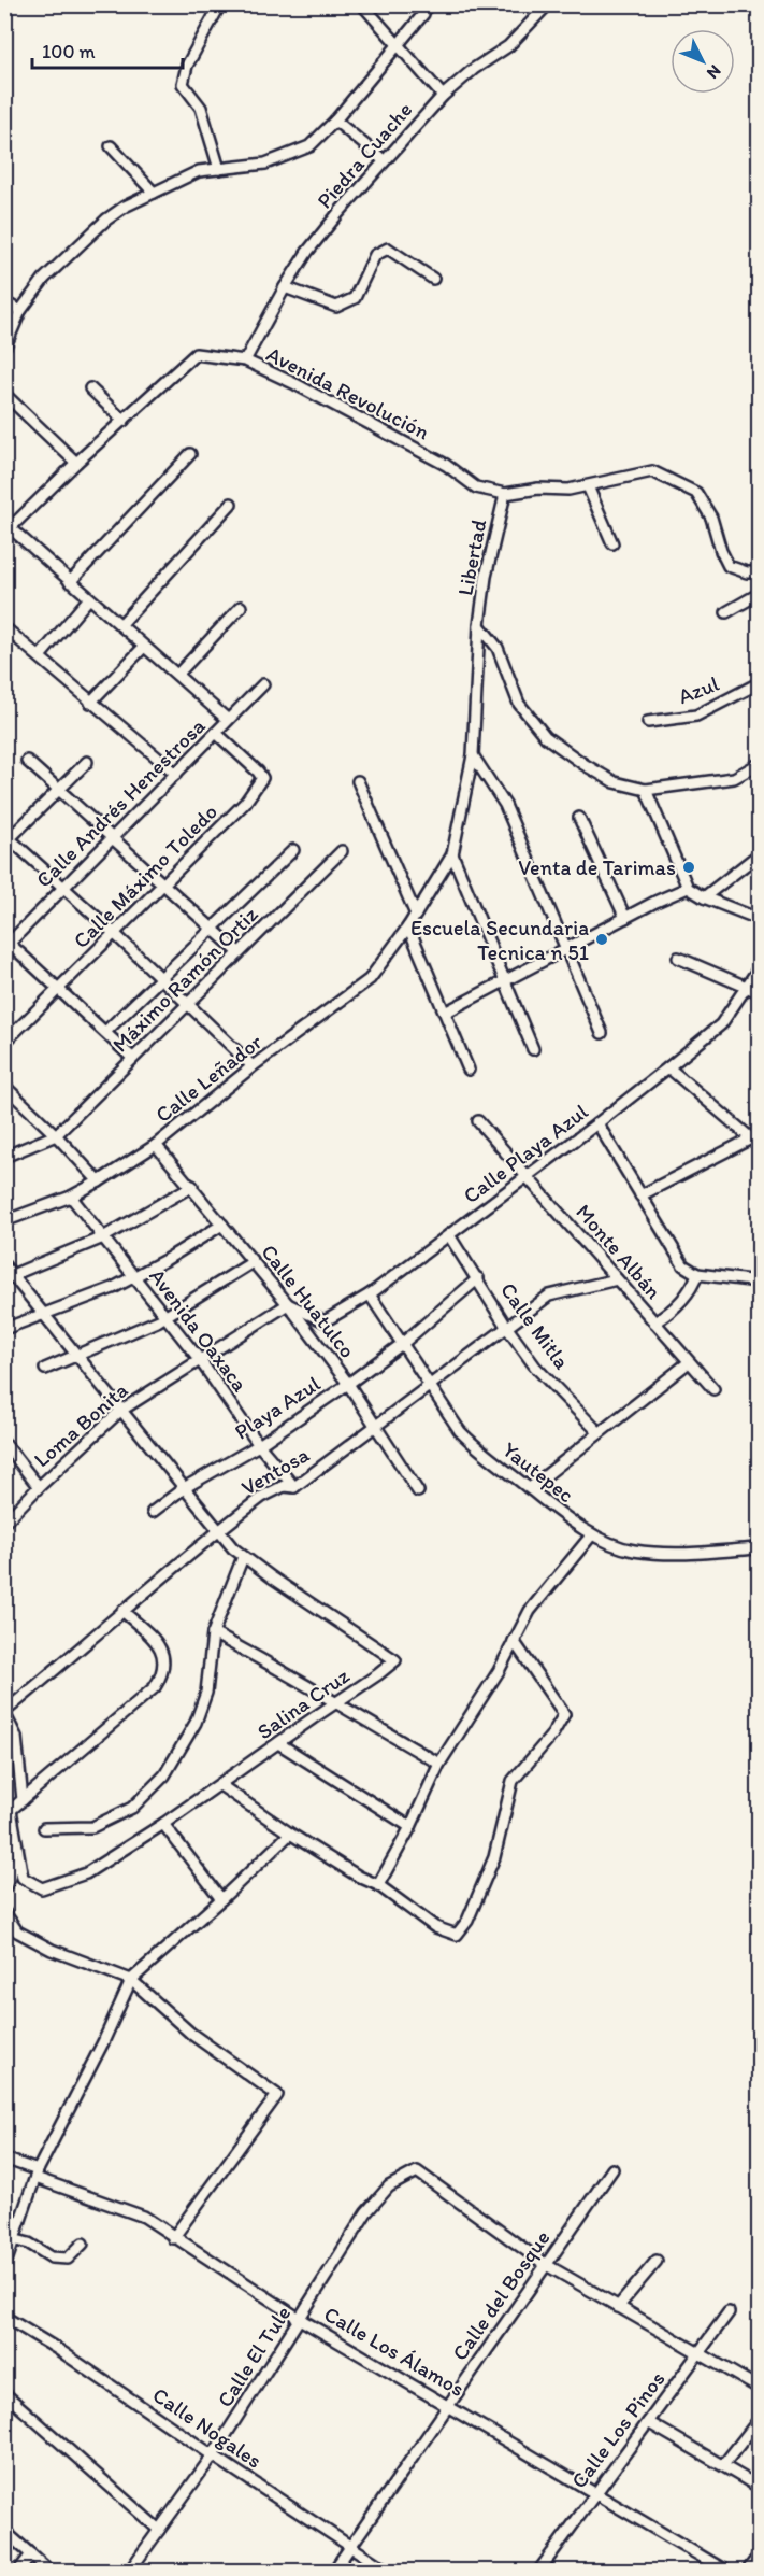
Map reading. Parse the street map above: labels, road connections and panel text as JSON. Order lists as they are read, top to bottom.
{
  "streets": {
    "street": [
      "Piedra Cuache",
      "Avenida Revolución",
      "Libertad",
      "Azul",
      "Calle Andrés Henestrosa",
      "Calle Máximo Toledo",
      "Máximo Ramón Ortiz",
      "Calle Leñador",
      "Calle Playa Azul",
      "Monte Albán",
      "Calle Huatulco",
      "Calle Mitla",
      "Avenida Oaxaca",
      "Playa Azul",
      "Loma Bonita",
      "Ventosa",
      "Yautepec",
      "Salina Cruz",
      "Calle del Bosque",
      "Calle Los Álamos",
      "Calle El Tule",
      "Calle Nogales",
      "Calle Los Pinos"
    ]
  },
  "crossings": [
    ["Piedra Cuache", "Avenida Revolución"],
    ["Avenida Revolución", "Libertad"],
    ["Libertad", "Calle Leñador"],
    ["Calle Andrés Henestrosa", "Calle Máximo Toledo"],
    ["Calle Leñador", "Calle Huatulco"],
    ["Calle Leñador", "Avenida Oaxaca"],
    ["Calle Playa Azul", "Monte Albán"],
    ["Calle Playa Azul", "Calle Huatulco"],
    ["Calle Playa Azul", "Calle Mitla"],
    ["Calle Playa Azul", "Loma Bonita"],
    ["Calle Playa Azul", "Yautepec"],
    ["Monte Albán", "Ventosa"],
    ["Calle Huatulco", "Playa Azul"],
    ["Calle Huatulco", "Loma Bonita"],
    ["Calle Huatulco", "Ventosa"],
    ["Calle Mitla", "Playa Azul"],
    ["Calle Mitla", "Ventosa"],
    ["Avenida Oaxaca", "Playa Azul"],
    ["Avenida Oaxaca", "Loma Bonita"],
    ["Avenida Oaxaca", "Ventosa"],
    ["Playa Azul", "Yautepec"],
    ["Playa Azul", "Salina Cruz"],
    ["Ventosa", "Yautepec"],
    ["Ventosa", "Salina Cruz"],
    ["Calle del Bosque", "Calle Los Álamos"],
    ["Calle del Bosque", "Calle El Tule"],
    ["Calle del Bosque", "Calle Nogales"],
    ["Calle Los Álamos", "Calle El Tule"],
    ["Calle Los Álamos", "Calle Los Pinos"],
    ["Calle El Tule", "Calle Nogales"]
  ],
  "places": ["Venta de Tarimas", "Escuela Secundaria Tecnica n 51"],
  "scale_bar": "100 m",
  "north": "bottom right"
}
